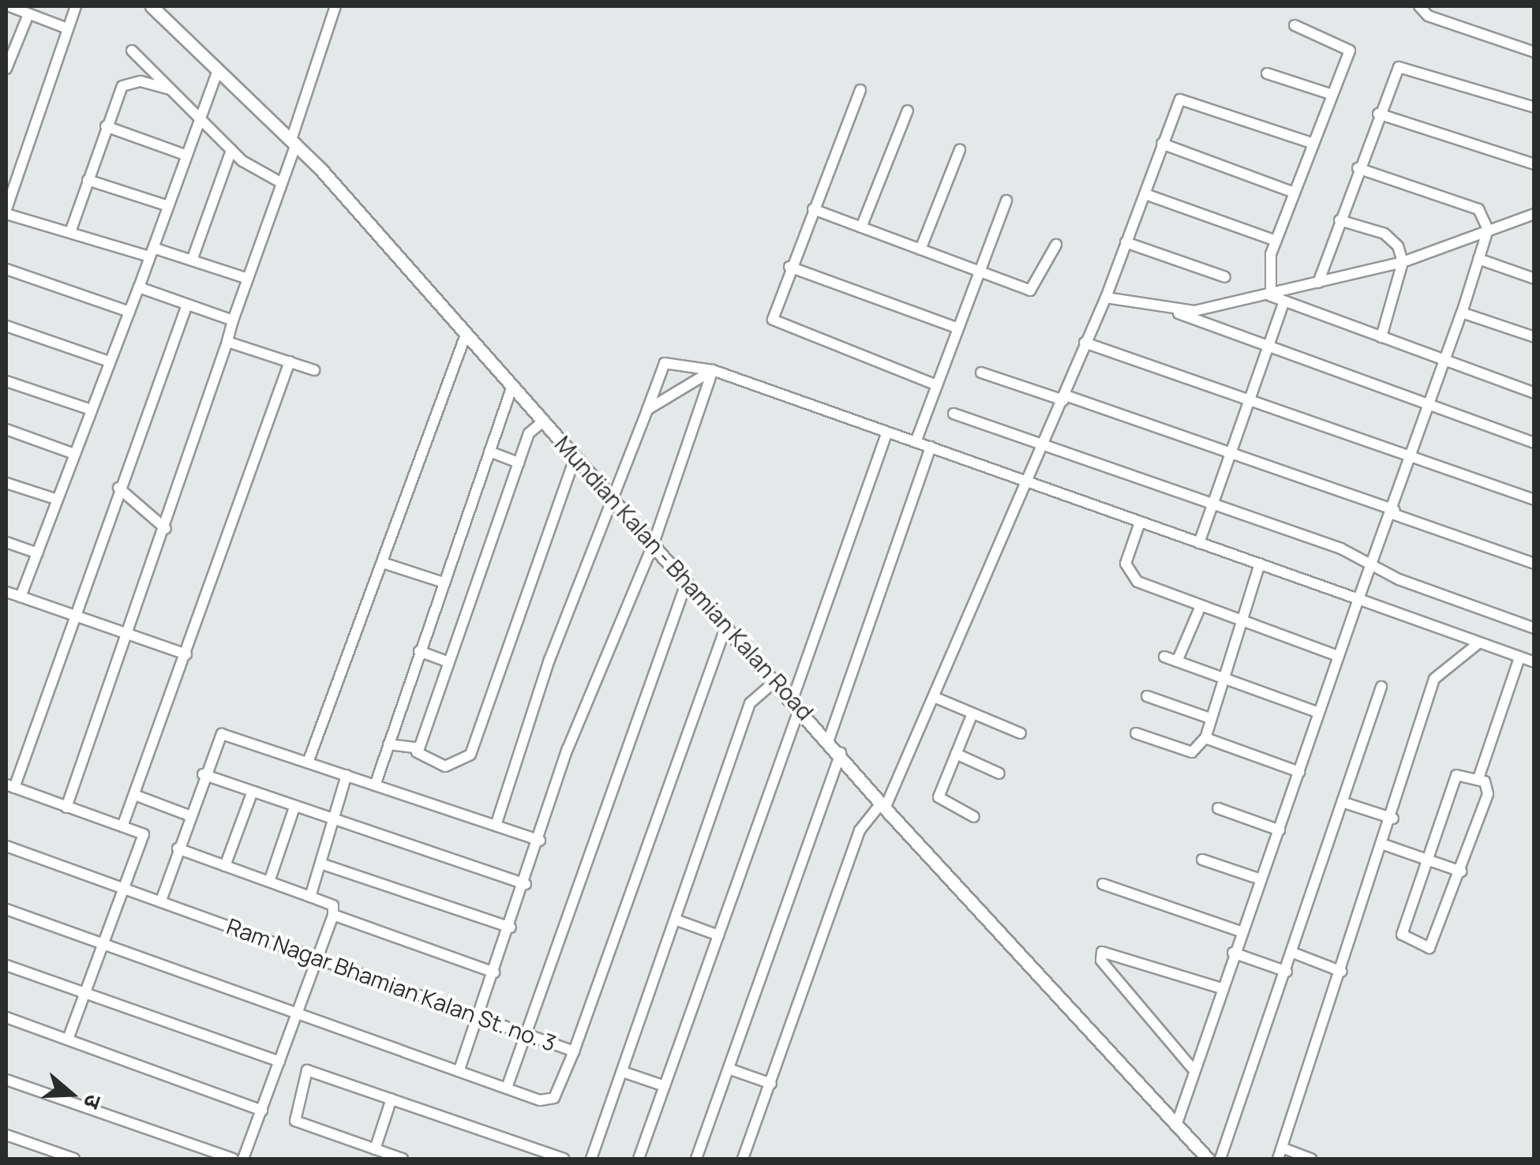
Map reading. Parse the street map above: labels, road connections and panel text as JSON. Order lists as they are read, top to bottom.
{
  "streets": {
    "street": ["Mundian Kalan - Bhamian Kalan Road", "Ram Nagar Bhamian Kalan St. no. 3"]
  },
  "crossings": [
    ["Mundian Kalan - Bhamian Kalan Road", "Ram Nagar Bhamian Kalan St. no. 3"]
  ],
  "north": "right"
}
